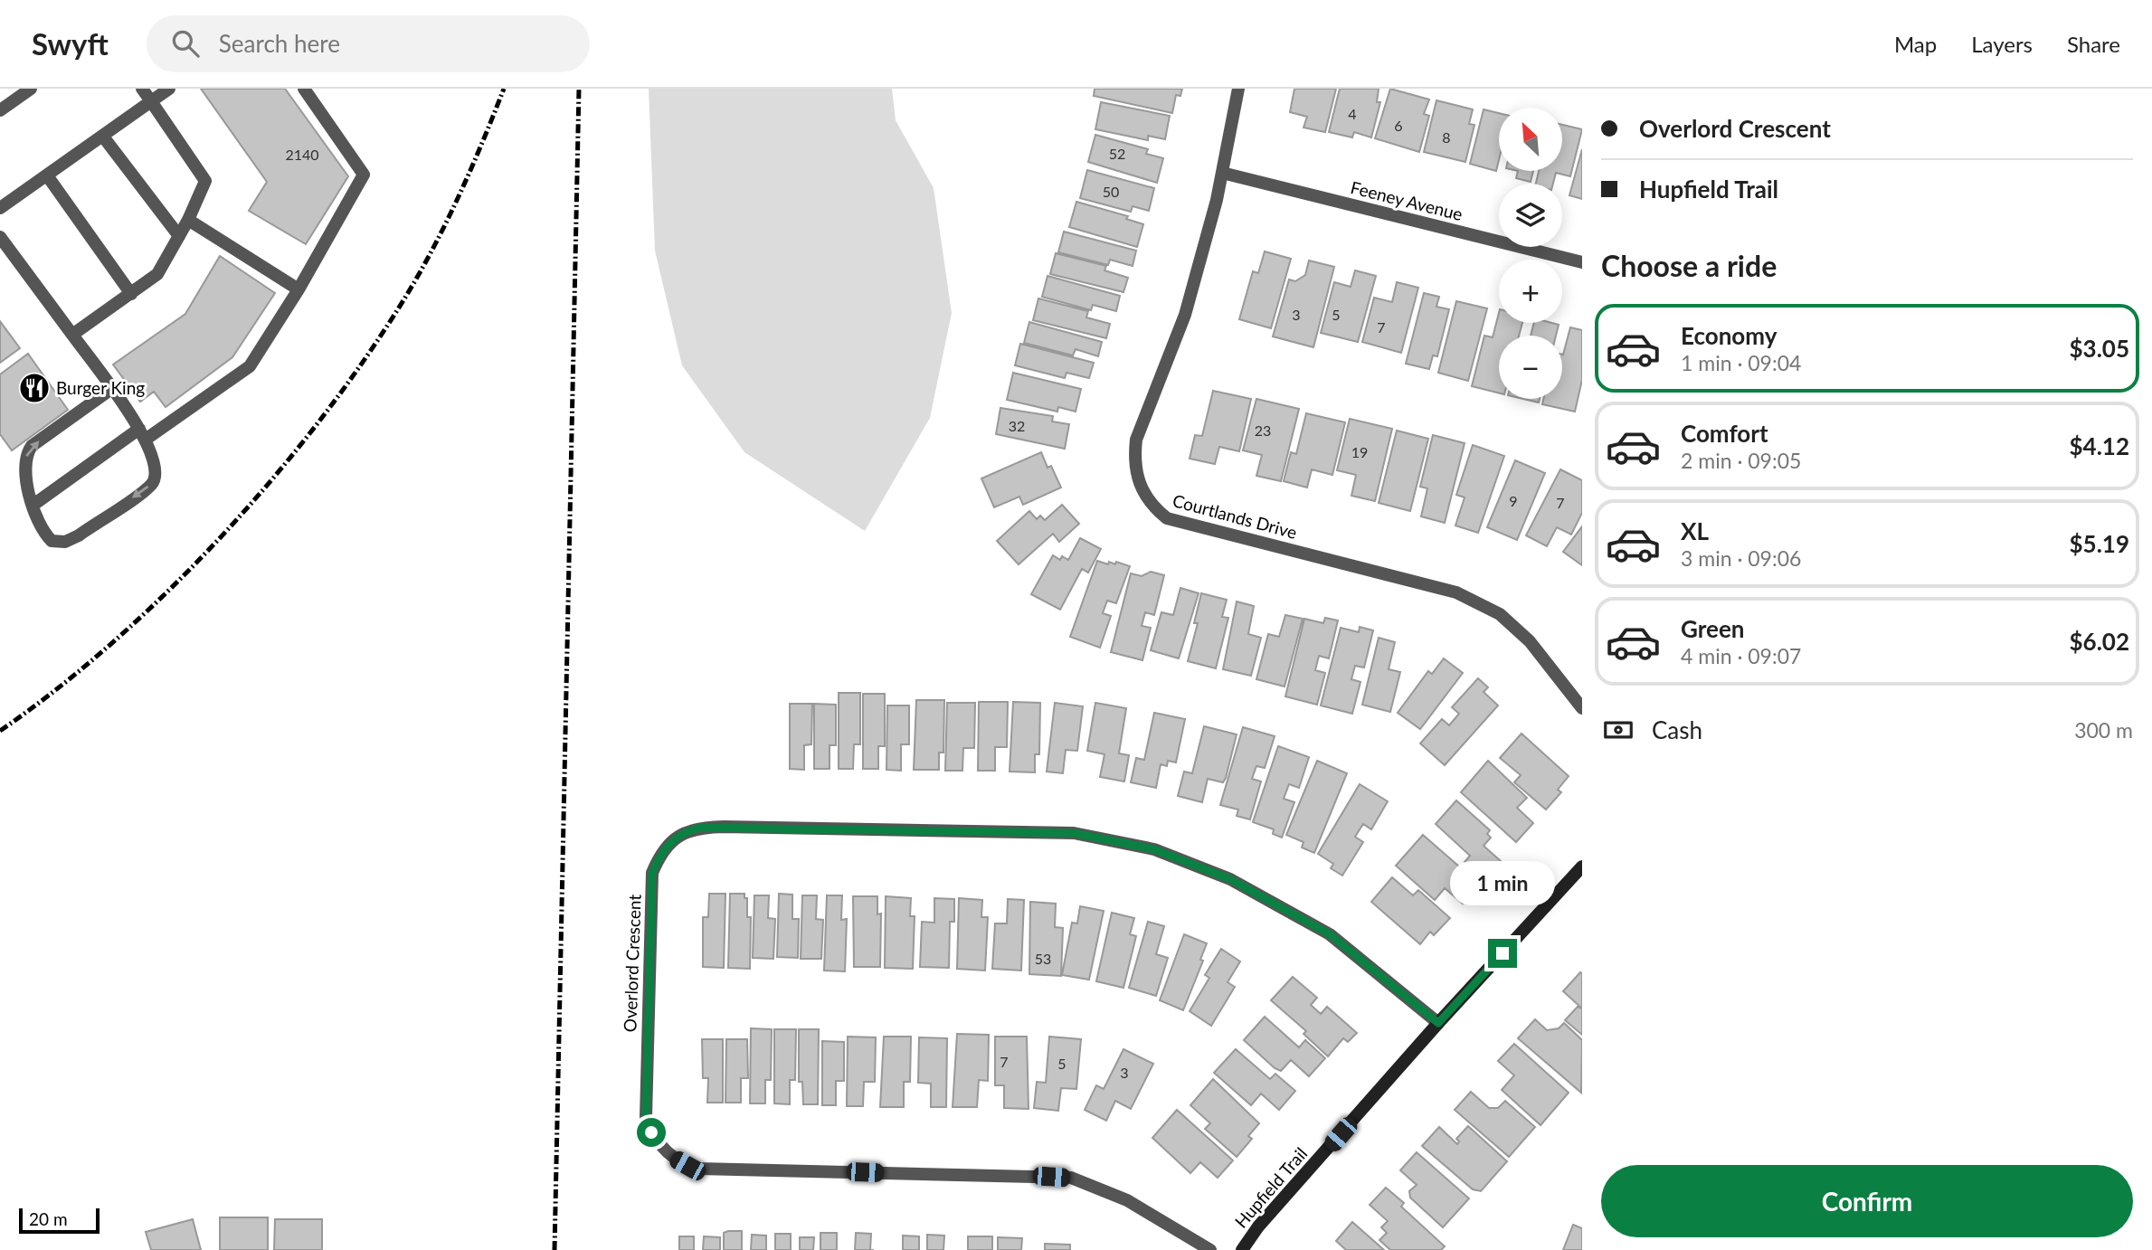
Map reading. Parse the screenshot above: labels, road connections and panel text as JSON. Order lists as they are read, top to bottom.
{
  "streets": {
    "street": [
      "Feeney Avenue",
      "Courtlands Drive",
      "Overlord Crescent",
      "Hupfield Trail"
    ]
  },
  "crossings": [
    ["Feeney Avenue", "Courtlands Drive"],
    ["Overlord Crescent", "Hupfield Trail"]
  ],
  "places": {
    "restaurant": ["Burger King"]
  },
  "house_numbers": [
    "4",
    "6",
    "8",
    "52",
    "2140",
    "50",
    "3",
    "5",
    "7",
    "32",
    "23",
    "19",
    "9",
    "7",
    "53",
    "7",
    "5",
    "3"
  ],
  "scale_bar": "20 m",
  "north": "top left",
  "page": {
    "header": "Swyft",
    "search": "Search here",
    "nav": ["Map", "Layers", "Share"],
    "banner": ["Overlord Crescent", "Hupfield Trail"],
    "map_buttons": ["+", "−"],
    "heading": "Choose a ride",
    "list": [
      {
        "name": "Economy",
        "note": "1 min · 09:04",
        "value": "$3.05"
      },
      {
        "name": "Comfort",
        "note": "2 min · 09:05",
        "value": "$4.12"
      },
      {
        "name": "XL",
        "note": "3 min · 09:06",
        "value": "$5.19"
      },
      {
        "name": "Green",
        "note": "4 min · 09:07",
        "value": "$6.02"
      }
    ],
    "pay": ["Cash", "300 m"],
    "bubble": "1 min",
    "buttons": "Confirm",
    "scale": "20 m"
  }
}
